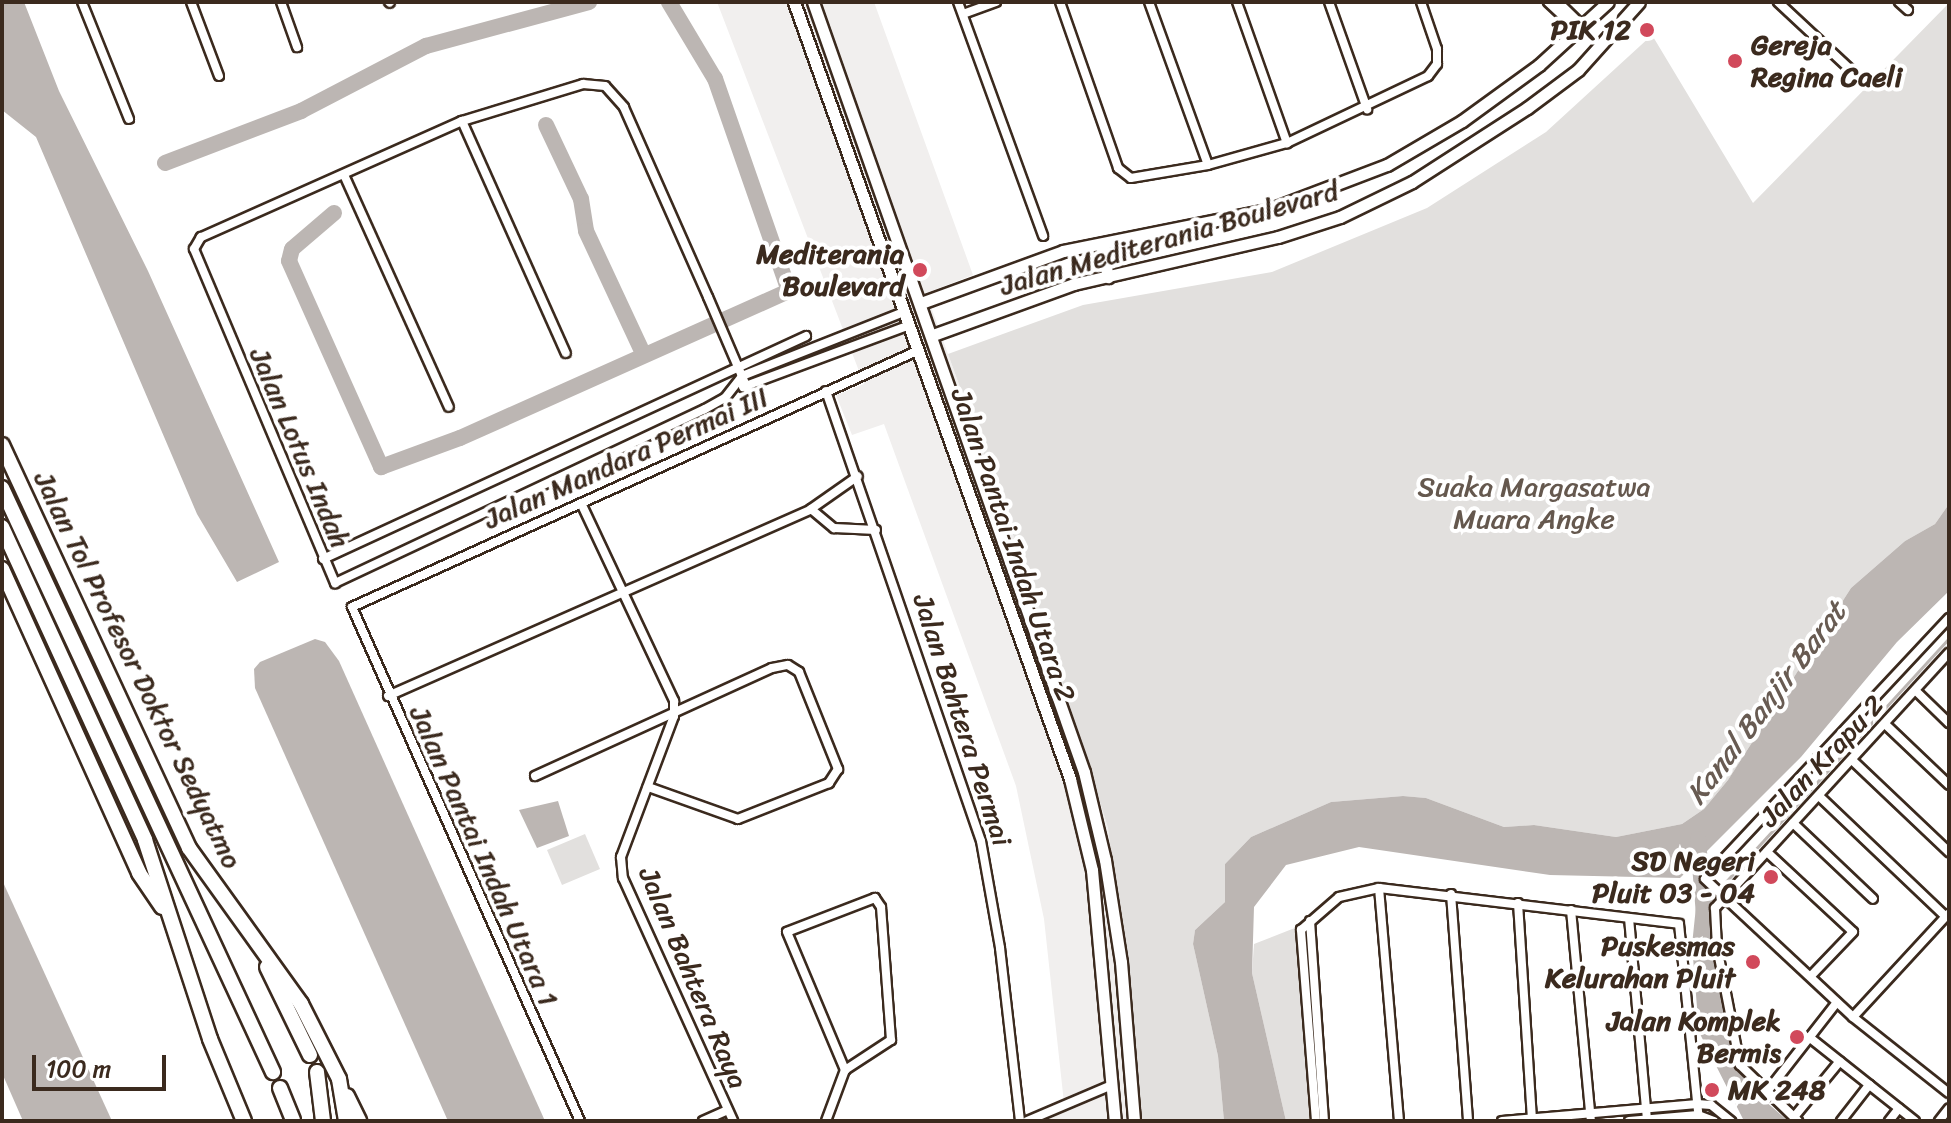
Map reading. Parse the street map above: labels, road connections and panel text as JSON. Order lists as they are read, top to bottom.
{
  "streets": {
    "highway": ["Jalan Tol Profesor Doktor Sedyatmo"],
    "street": [
      "Jalan Mediterania Boulevard",
      "Jalan Lotus Indah",
      "Jalan Mandara Permai III",
      "Jalan Pantai Indah Utara 2",
      "Jalan Bahtera Permai",
      "Jalan Krapu 2",
      "Jalan Pantai Indah Utara 1",
      "Jalan Bahtera Raya"
    ]
  },
  "crossings": [
    ["Jalan Mediterania Boulevard", "Jalan Pantai Indah Utara 2"],
    ["Jalan Lotus Indah", "Jalan Pantai Indah Utara 2"],
    ["Jalan Mandara Permai III", "Jalan Pantai Indah Utara 2"],
    ["Jalan Mandara Permai III", "Jalan Bahtera Permai"],
    ["Jalan Mandara Permai III", "Jalan Pantai Indah Utara 1"]
  ],
  "water": ["Kanal Banjir Barat"],
  "parks": ["Suaka Margasatwa Muara Angke"],
  "places": [
    "PIK 12",
    "Gereja Regina Caeli",
    "Mediterania Boulevard",
    "SD Negeri Pluit 03 - 04",
    "Puskesmas Kelurahan Pluit",
    "Jalan Komplek Bermis",
    "MK 248"
  ],
  "scale_bar": "100 m"
}
